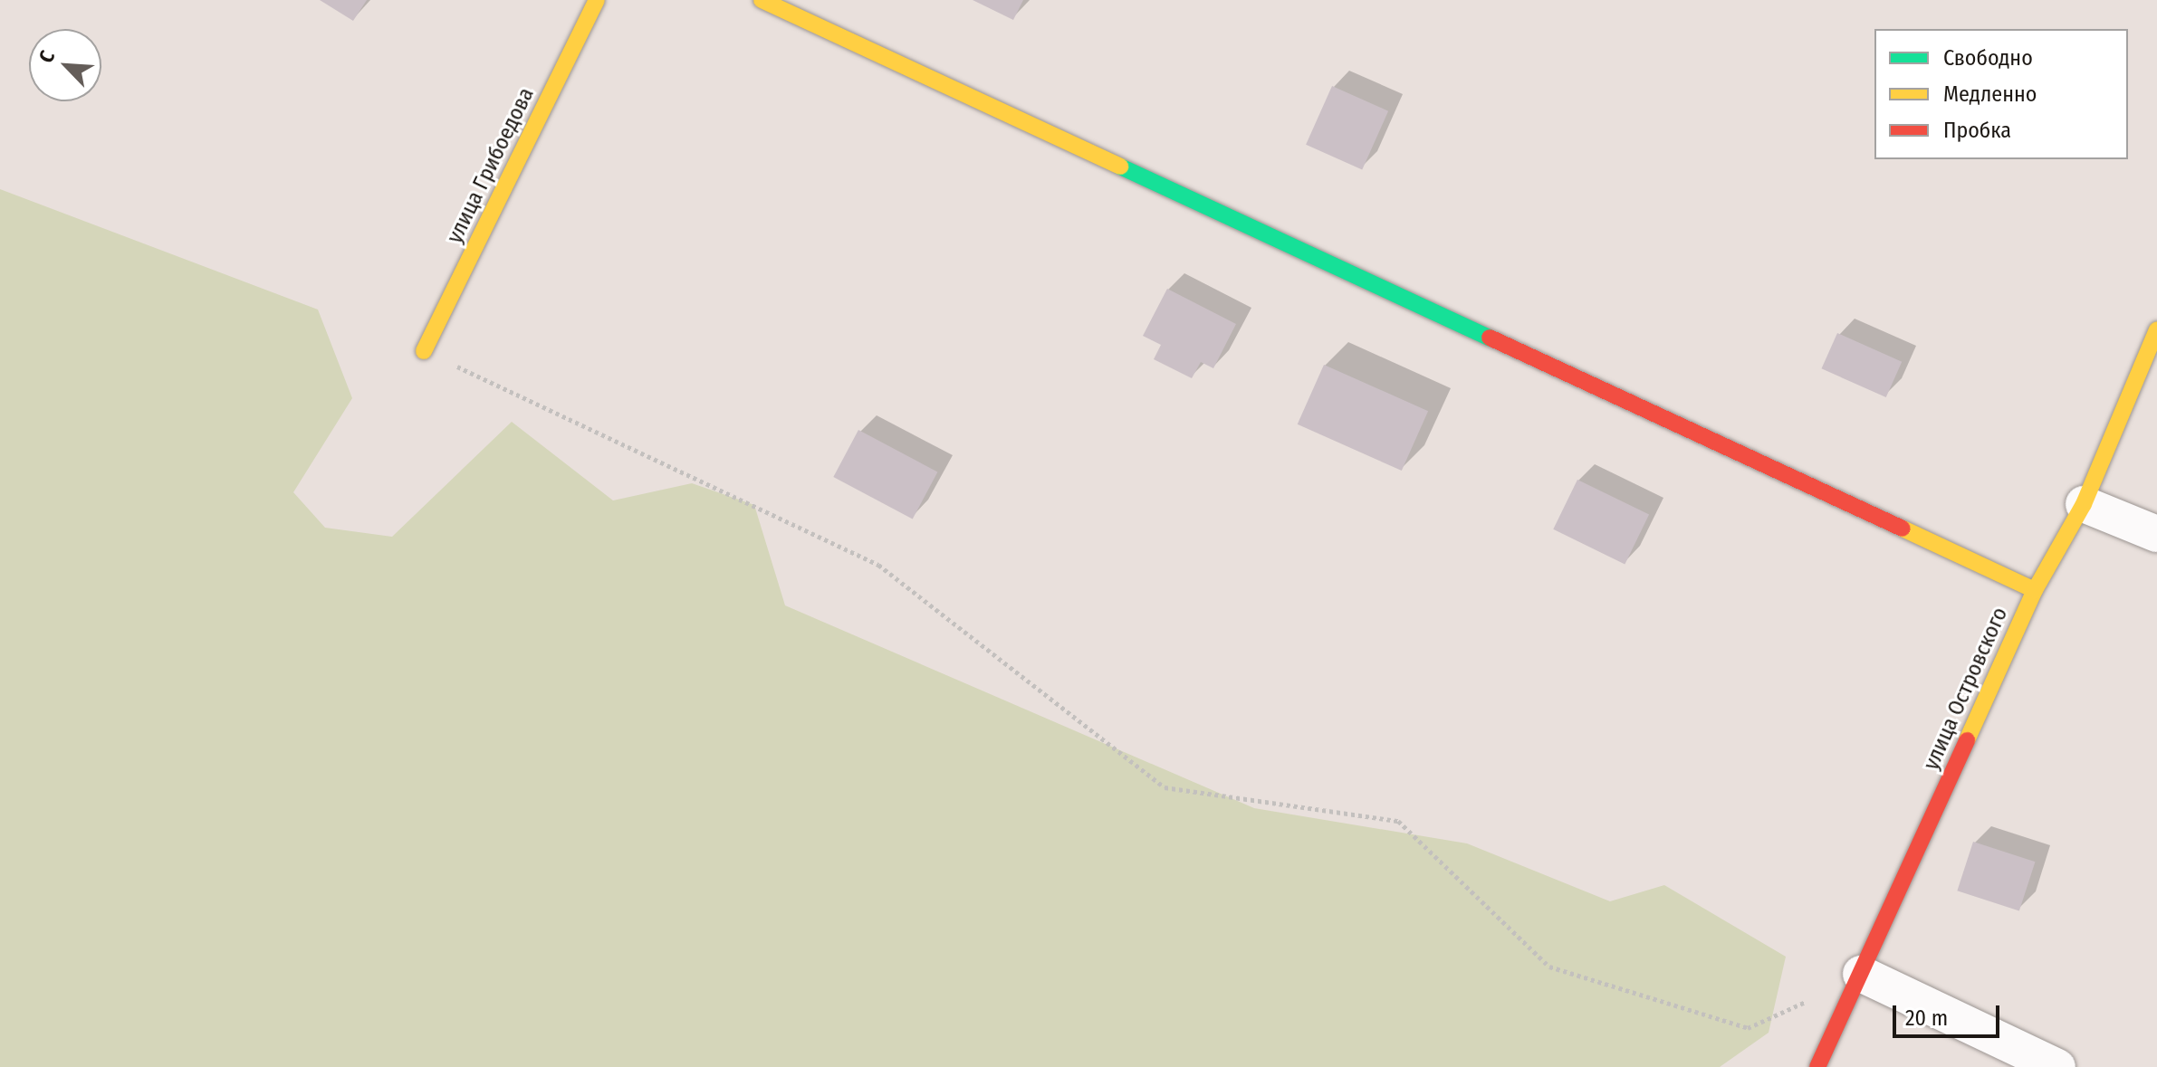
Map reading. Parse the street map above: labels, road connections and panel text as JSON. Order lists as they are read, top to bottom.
{
  "streets": {
    "street": ["улица Грибоедова", "улица Островского"]
  },
  "legend": ["Свободно", "Медленно", "Пробка"],
  "scale_bar": "20 m",
  "north": "top left"
}
